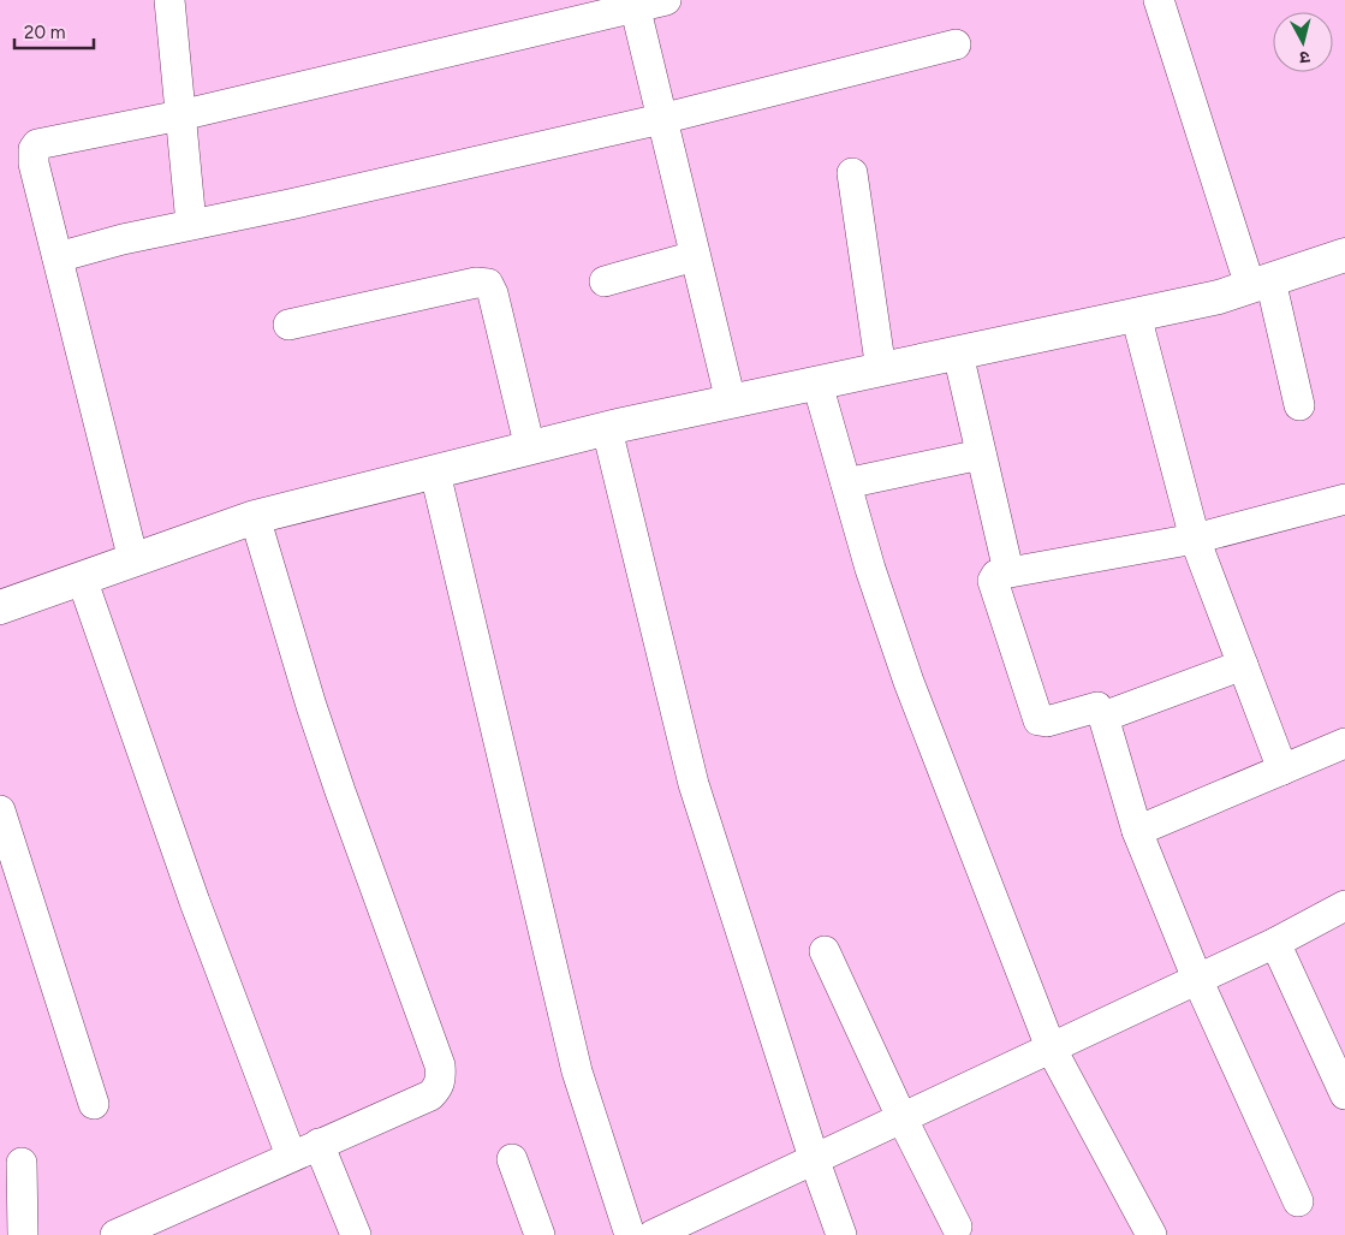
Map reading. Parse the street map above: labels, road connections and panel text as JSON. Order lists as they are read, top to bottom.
{
  "scale_bar": "20 m",
  "north": "bottom"
}
